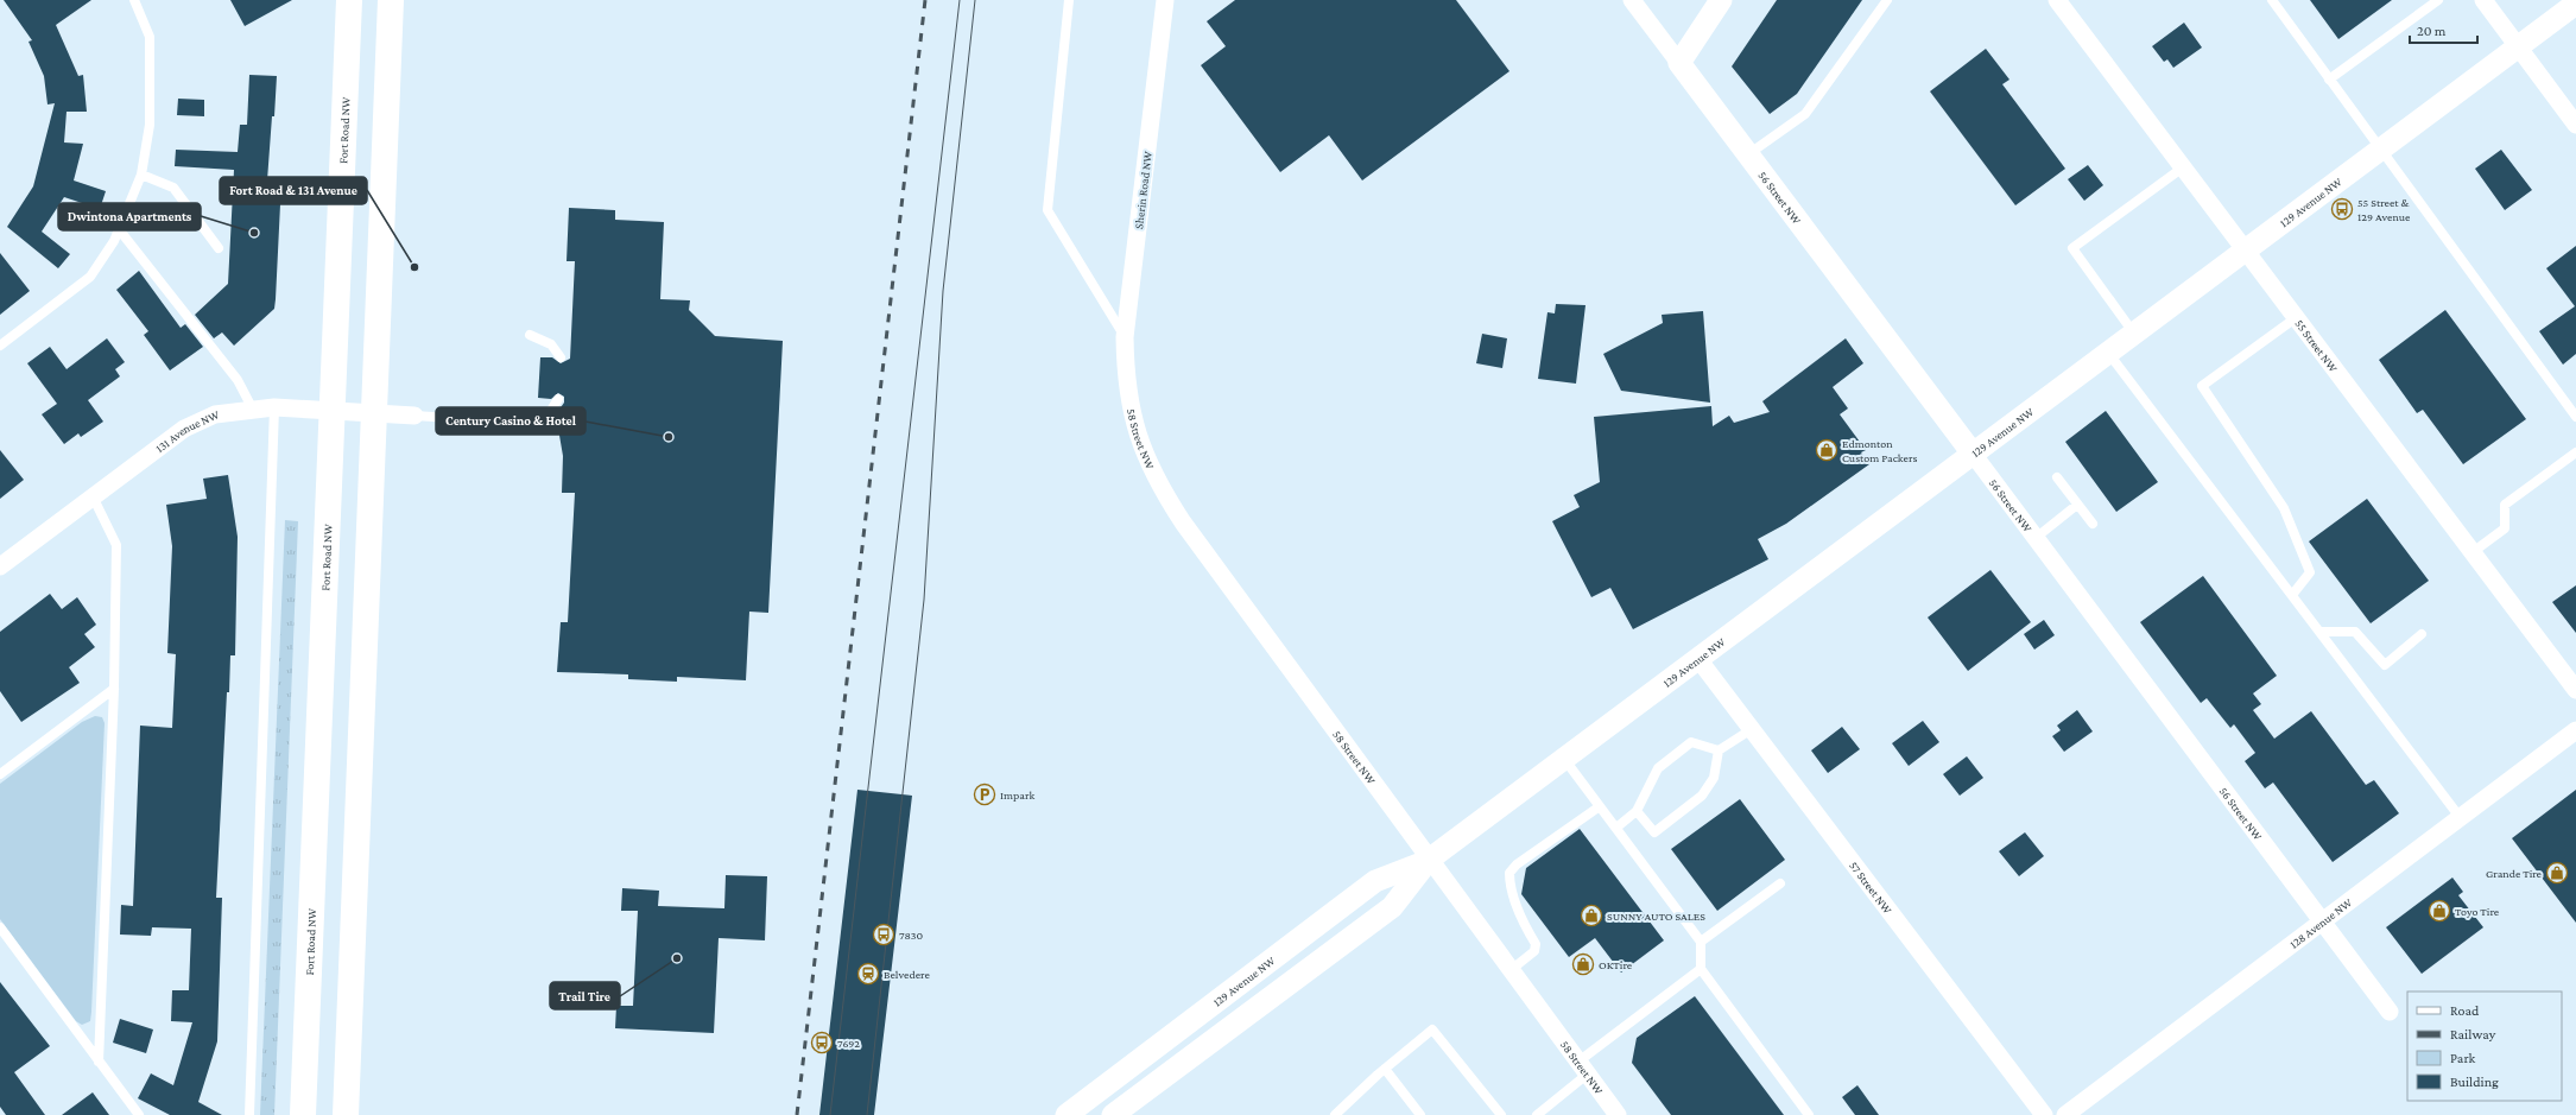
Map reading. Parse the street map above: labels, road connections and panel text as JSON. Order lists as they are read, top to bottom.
{
  "streets": {
    "main road": ["Fort Road NW"],
    "street": [
      "Sherin Road NW",
      "56 Street NW",
      "129 Avenue NW",
      "55 Street NW",
      "131 Avenue NW",
      "58 Street NW",
      "57 Street NW",
      "128 Avenue NW"
    ]
  },
  "crossings": [
    ["Fort Road NW", "131 Avenue NW"],
    ["Sherin Road NW", "58 Street NW"],
    ["56 Street NW", "129 Avenue NW"],
    ["56 Street NW", "128 Avenue NW"],
    ["129 Avenue NW", "55 Street NW"],
    ["129 Avenue NW", "58 Street NW"],
    ["129 Avenue NW", "57 Street NW"]
  ],
  "places": {
    "bus stop": ["55 Street & 129 Avenue", "7830", "7692"],
    "other": [
      "Dwintona Apartments",
      "Fort Road & 131 Avenue",
      "Century Casino & Hotel",
      "Trail Tire"
    ],
    "shop": [
      "Edmonton Custom Packers",
      "Grande Tire",
      "Toyo Tire",
      "SUNNY AUTO SALES",
      "OKTire"
    ],
    "parking": ["Impark"],
    "station": ["Belvedere"]
  },
  "legend": [
    "Road",
    "Railway",
    "Park",
    "Building"
  ],
  "scale_bar": "20 m"
}
